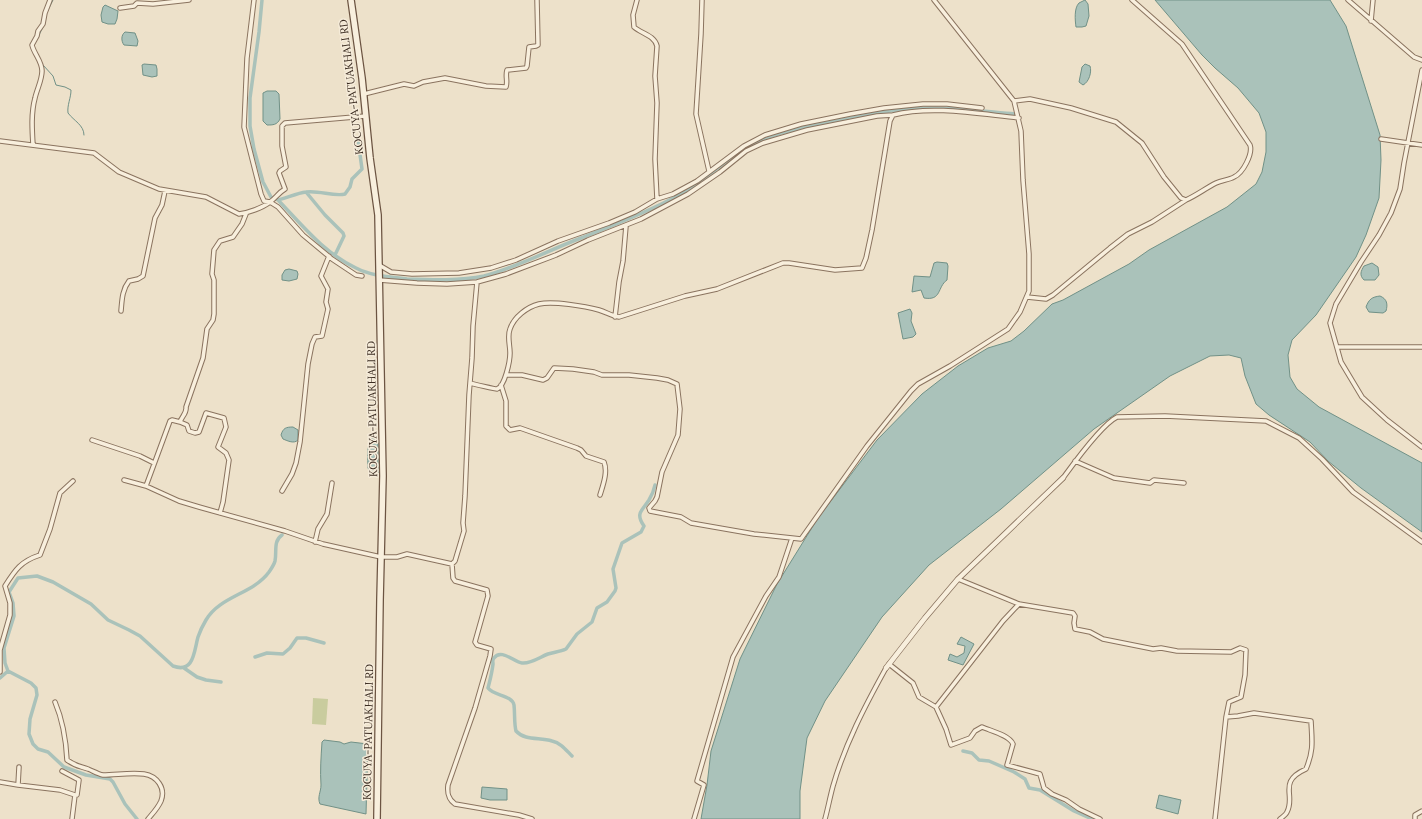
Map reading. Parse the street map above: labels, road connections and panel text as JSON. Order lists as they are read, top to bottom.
{
  "streets": {
    "main road": ["KOCUYA-PATUAKHALI RD"]
  }
}
